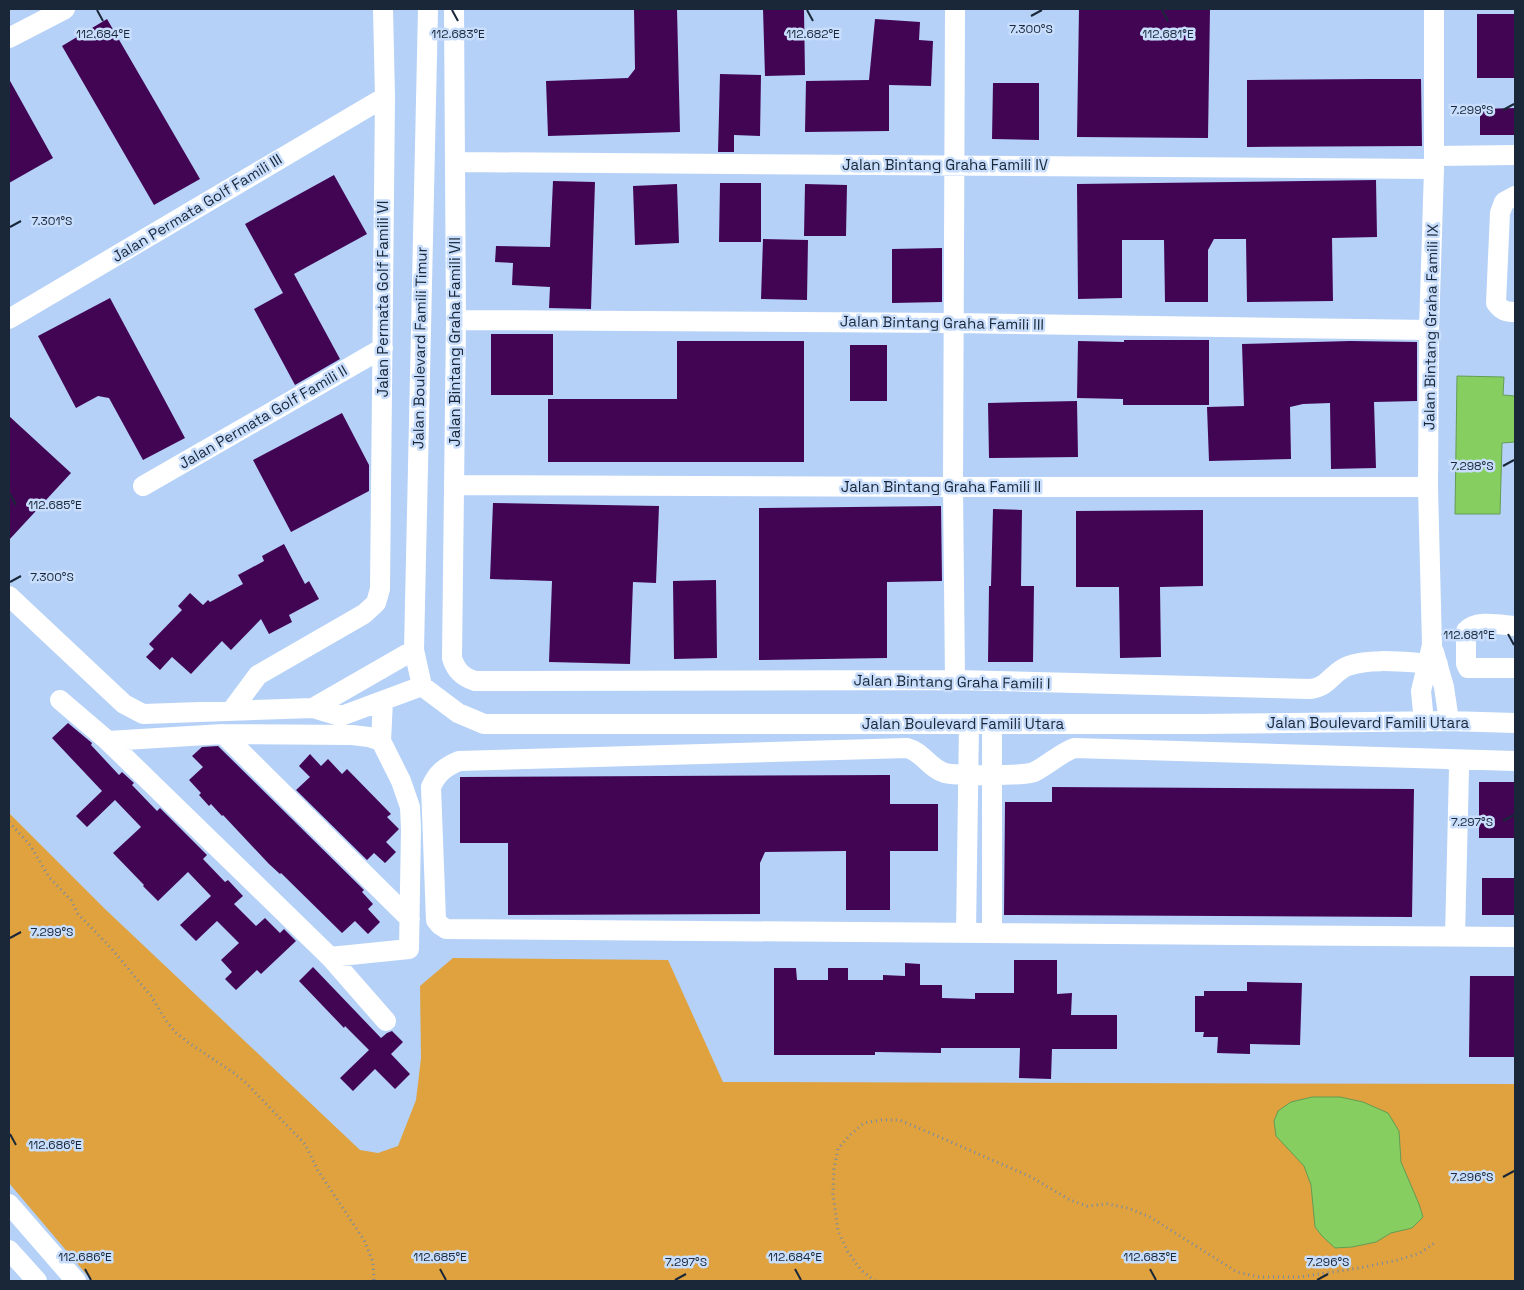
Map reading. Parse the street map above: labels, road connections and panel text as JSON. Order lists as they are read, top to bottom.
{
  "streets": {
    "street": [
      "Jalan Bintang Graha Famili IV",
      "Jalan Permata Golf Famili III",
      "Jalan Permata Golf Famili VI",
      "Jalan Bintang Graha Famili III",
      "Jalan Bintang Graha Famili IX",
      "Jalan Bintang Graha Famili VII",
      "Jalan Boulevard Famili Timur",
      "Jalan Permata Golf Famili II",
      "Jalan Bintang Graha Famili II",
      "Jalan Bintang Graha Famili I",
      "Jalan Boulevard Famili Utara"
    ]
  },
  "crossings": [
    ["Jalan Bintang Graha Famili IV", "Jalan Bintang Graha Famili IX"],
    ["Jalan Bintang Graha Famili IV", "Jalan Bintang Graha Famili VII"],
    ["Jalan Permata Golf Famili III", "Jalan Permata Golf Famili VI"],
    ["Jalan Permata Golf Famili VI", "Jalan Permata Golf Famili II"],
    ["Jalan Bintang Graha Famili III", "Jalan Bintang Graha Famili IX"],
    ["Jalan Bintang Graha Famili III", "Jalan Bintang Graha Famili VII"],
    ["Jalan Bintang Graha Famili IX", "Jalan Bintang Graha Famili II"],
    ["Jalan Bintang Graha Famili IX", "Jalan Bintang Graha Famili I"],
    ["Jalan Bintang Graha Famili IX", "Jalan Boulevard Famili Utara"],
    ["Jalan Bintang Graha Famili VII", "Jalan Bintang Graha Famili II"],
    ["Jalan Bintang Graha Famili VII", "Jalan Bintang Graha Famili I"],
    ["Jalan Boulevard Famili Timur", "Jalan Boulevard Famili Utara"]
  ],
  "coordinates": [
    "7.300°S",
    "112.684°E",
    "112.683°E",
    "112.682°E",
    "112.681°E",
    "7.299°S",
    "7.301°S",
    "7.298°S",
    "112.685°E",
    "7.297°S",
    "112.686°E",
    "7.296°S"
  ]
}
